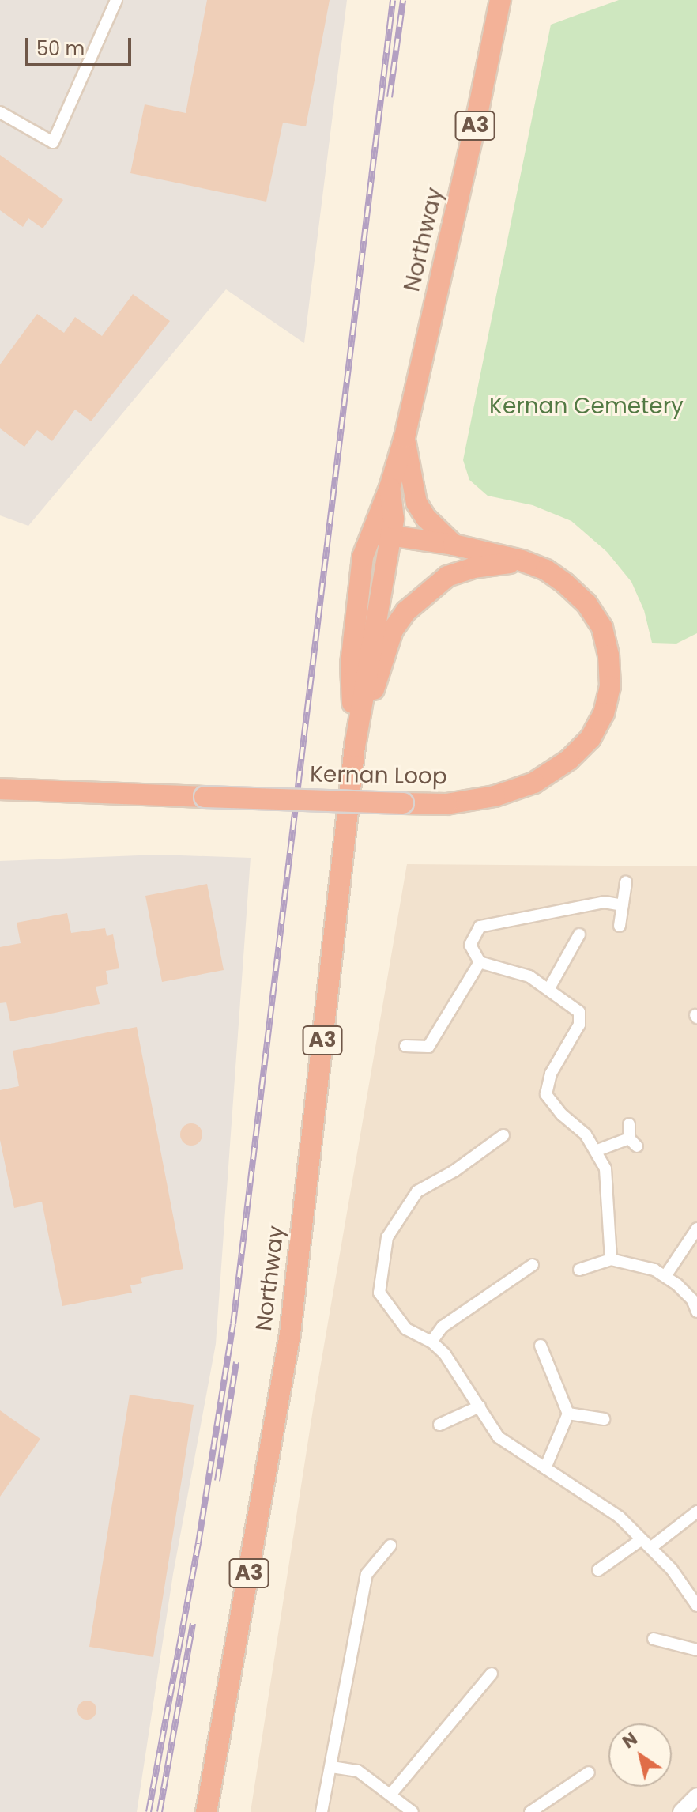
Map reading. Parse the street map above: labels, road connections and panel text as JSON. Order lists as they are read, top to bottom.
{
  "streets": {
    "highway": ["A3", "Northway", "Kernan Loop"]
  },
  "crossings": [
    ["A3", "Northway"],
    ["A3", "Kernan Loop"],
    ["Northway", "Kernan Loop"]
  ],
  "parks": ["Kernan Cemetery"],
  "scale_bar": "50 m",
  "north": "top left"
}
